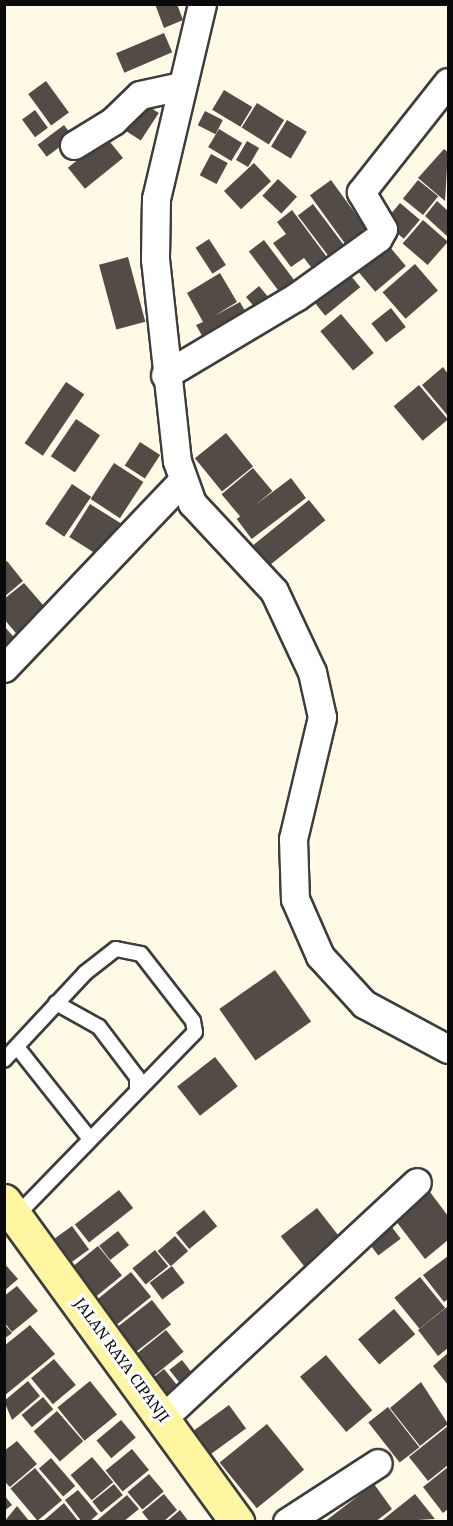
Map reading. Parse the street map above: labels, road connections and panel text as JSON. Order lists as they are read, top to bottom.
{
  "streets": {
    "main road": ["JALAN RAYA CIPANJI"]
  }
}
